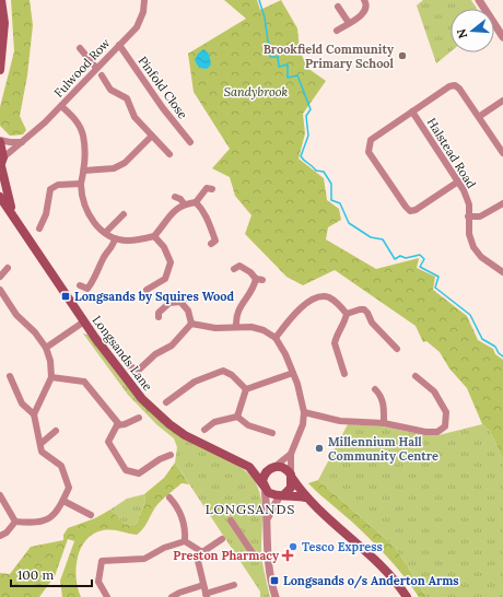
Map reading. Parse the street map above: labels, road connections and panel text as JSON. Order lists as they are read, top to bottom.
{
  "streets": {
    "main road": ["Longsands Lane"],
    "street": ["Fulwood Row", "Pinfold Close", "Halstead Road"]
  },
  "crossings": [
    ["Fulwood Row", "Pinfold Close"]
  ],
  "districts": ["LONGSANDS"],
  "parks": ["Sandybrook"],
  "places": {
    "other": ["Brookfield Community Primary School", "Millennium Hall Community Centre", "Tesco Express"],
    "transit": ["Longsands by Squires Wood", "Longsands o/s Anderton Arms"],
    "health": ["Preston Pharmacy"]
  },
  "scale_bar": "100 m",
  "north": "left"
}
